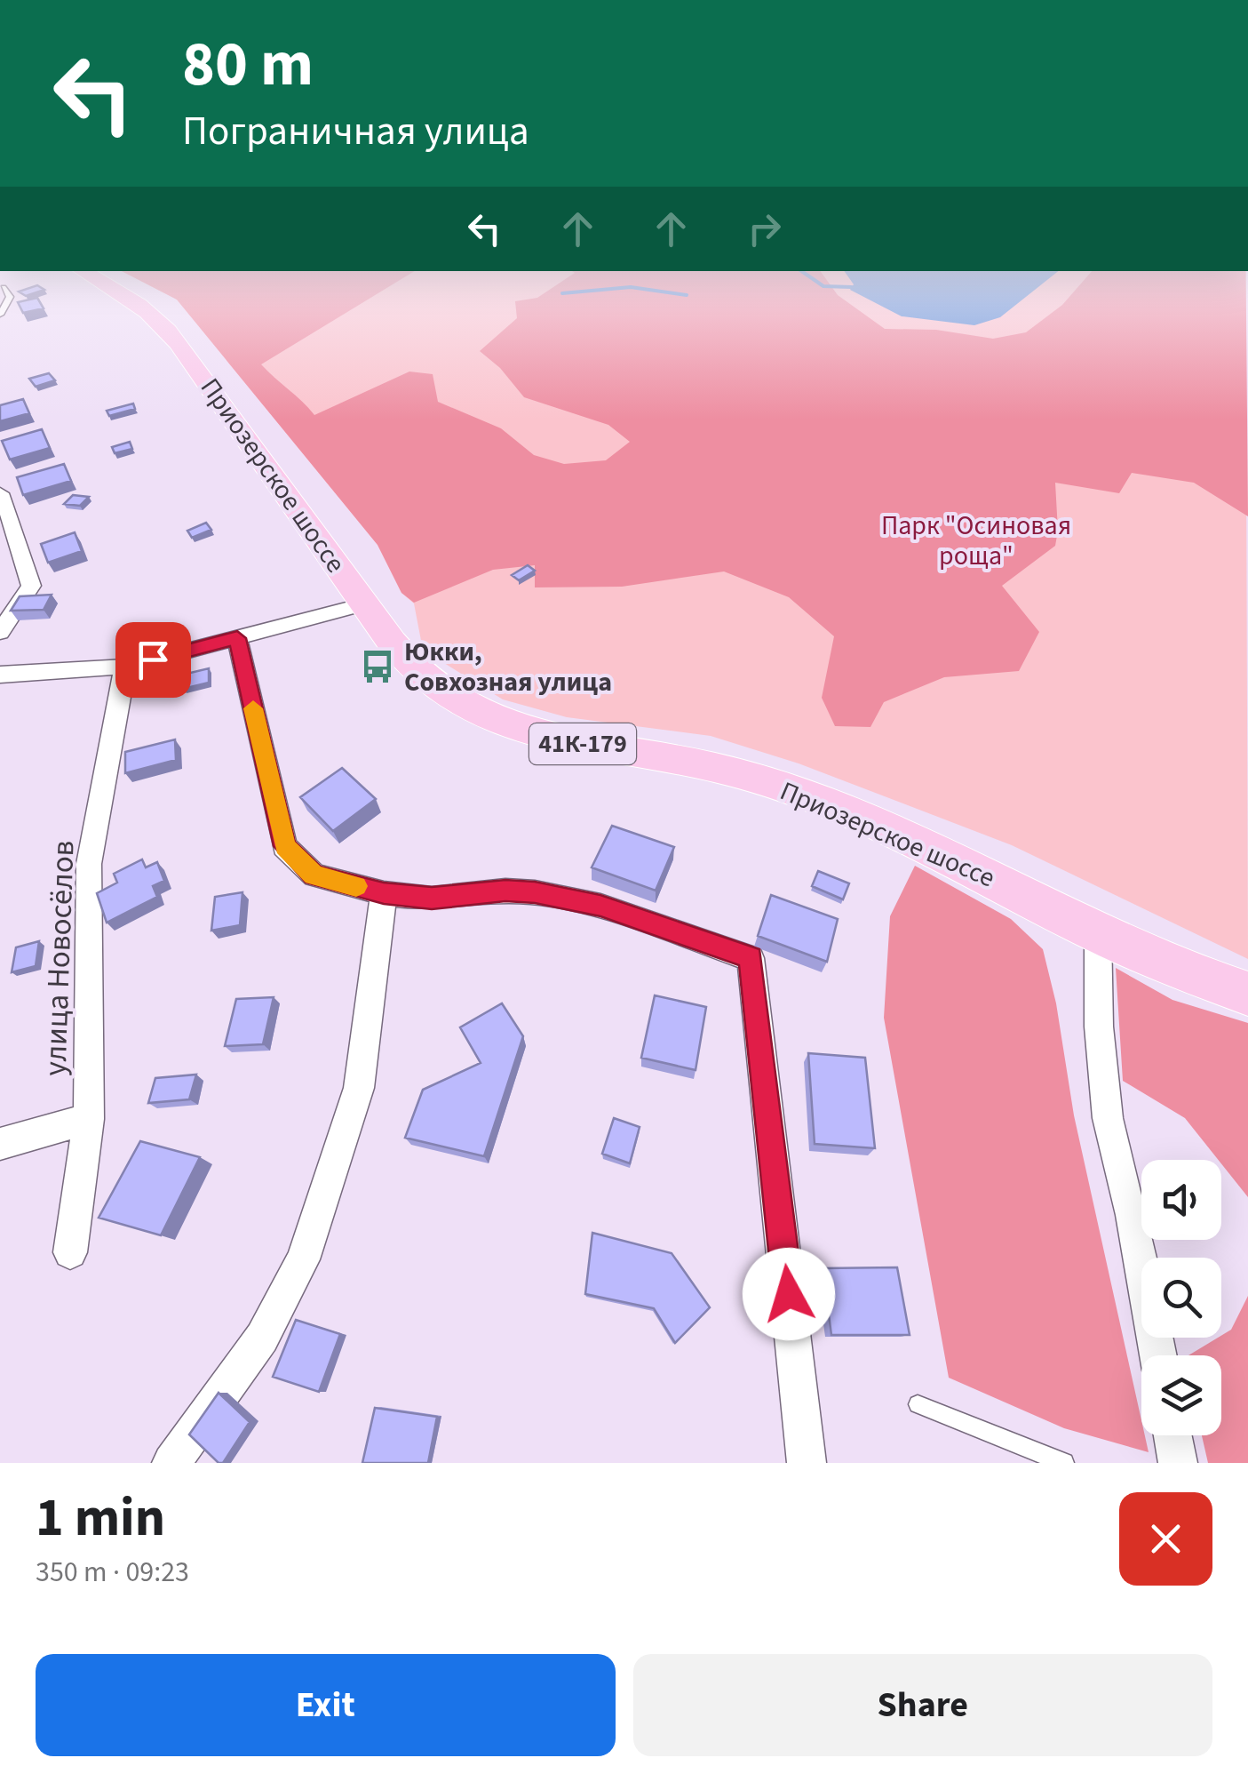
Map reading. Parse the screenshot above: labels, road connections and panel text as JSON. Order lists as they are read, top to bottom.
{
  "streets": {
    "main road": ["Приозерское шоссе", "41К-179"],
    "street": ["улица Новосёлов"]
  },
  "parks": ["Парк \"Осиновая роща\""],
  "places": {
    "bus stop": ["Юкки, Совхозная улица"]
  },
  "page": {
    "turn": ["80 m", "Пограничная улица"],
    "heading": ["1 min", "350 m · 09:23"],
    "buttons": ["Exit", "Share"]
  }
}
